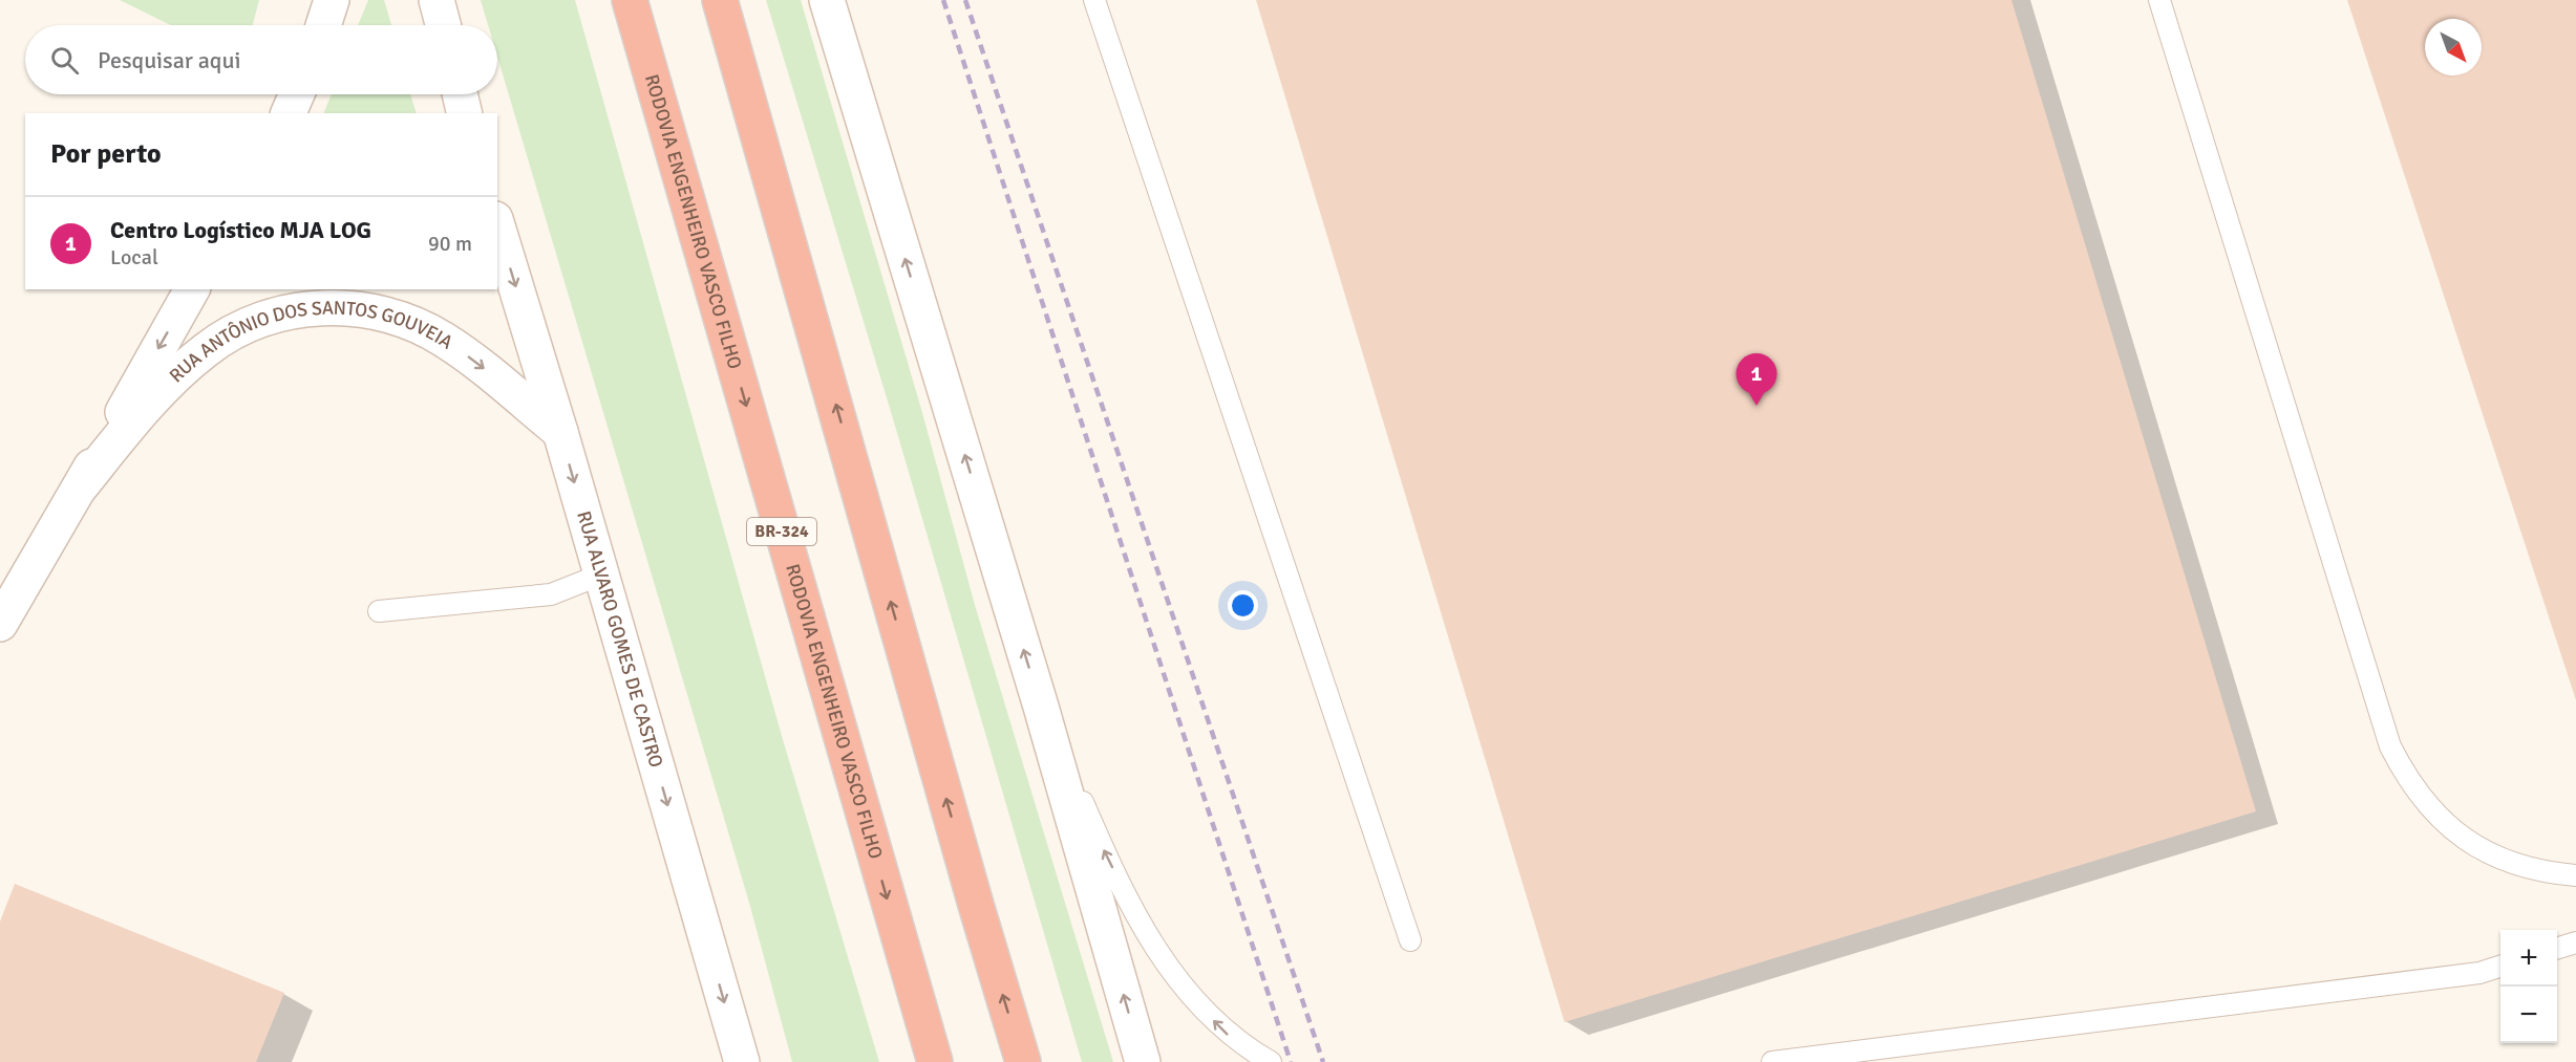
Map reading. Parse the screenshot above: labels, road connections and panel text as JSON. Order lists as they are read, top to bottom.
{
  "streets": {
    "highway": ["RODOVIA ENGENHEIRO VASCO FILHO", "BR-324"],
    "main road": ["RUA ANTÔNIO DOS SANTOS GOUVEIA", "RUA ALVARO GOMES DE CASTRO"]
  },
  "crossings": [
    ["RUA ANTÔNIO DOS SANTOS GOUVEIA", "RUA ALVARO GOMES DE CASTRO"]
  ],
  "one_way": ["RUA ALVARO GOMES DE CASTRO"],
  "north": "bottom right",
  "page": {
    "search": "Pesquisar aqui",
    "heading": "Por perto",
    "list": [
      {
        "mark": "1",
        "name": "Centro Logístico MJA LOG",
        "note": "Local",
        "value": "90 m"
      }
    ],
    "pins": "1",
    "map_buttons": ["+", "−"]
  }
}
